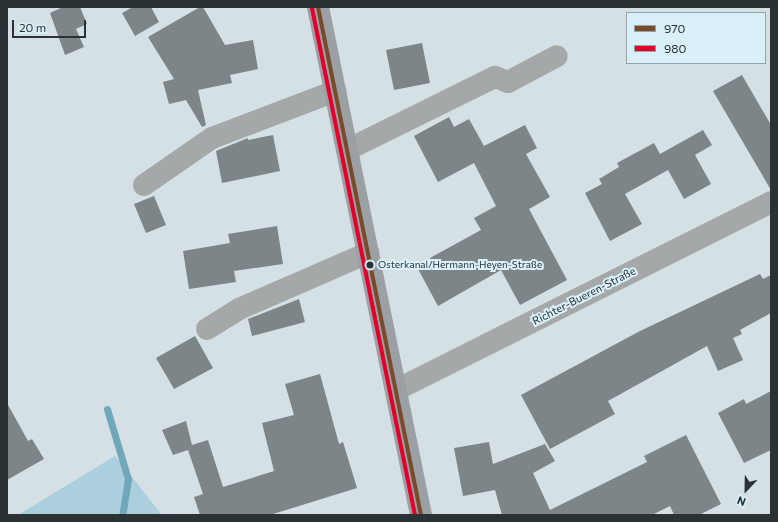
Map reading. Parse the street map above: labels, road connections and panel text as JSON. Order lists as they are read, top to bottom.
{
  "streets": {
    "street": ["Richter-Bueren-Straße"]
  },
  "places": ["Osterkanal/Hermann-Heyen-Straße"],
  "lines": ["transit line 970", "transit line 980"],
  "legend": ["970", "980"],
  "scale_bar": "20 m",
  "north": "bottom"
}
